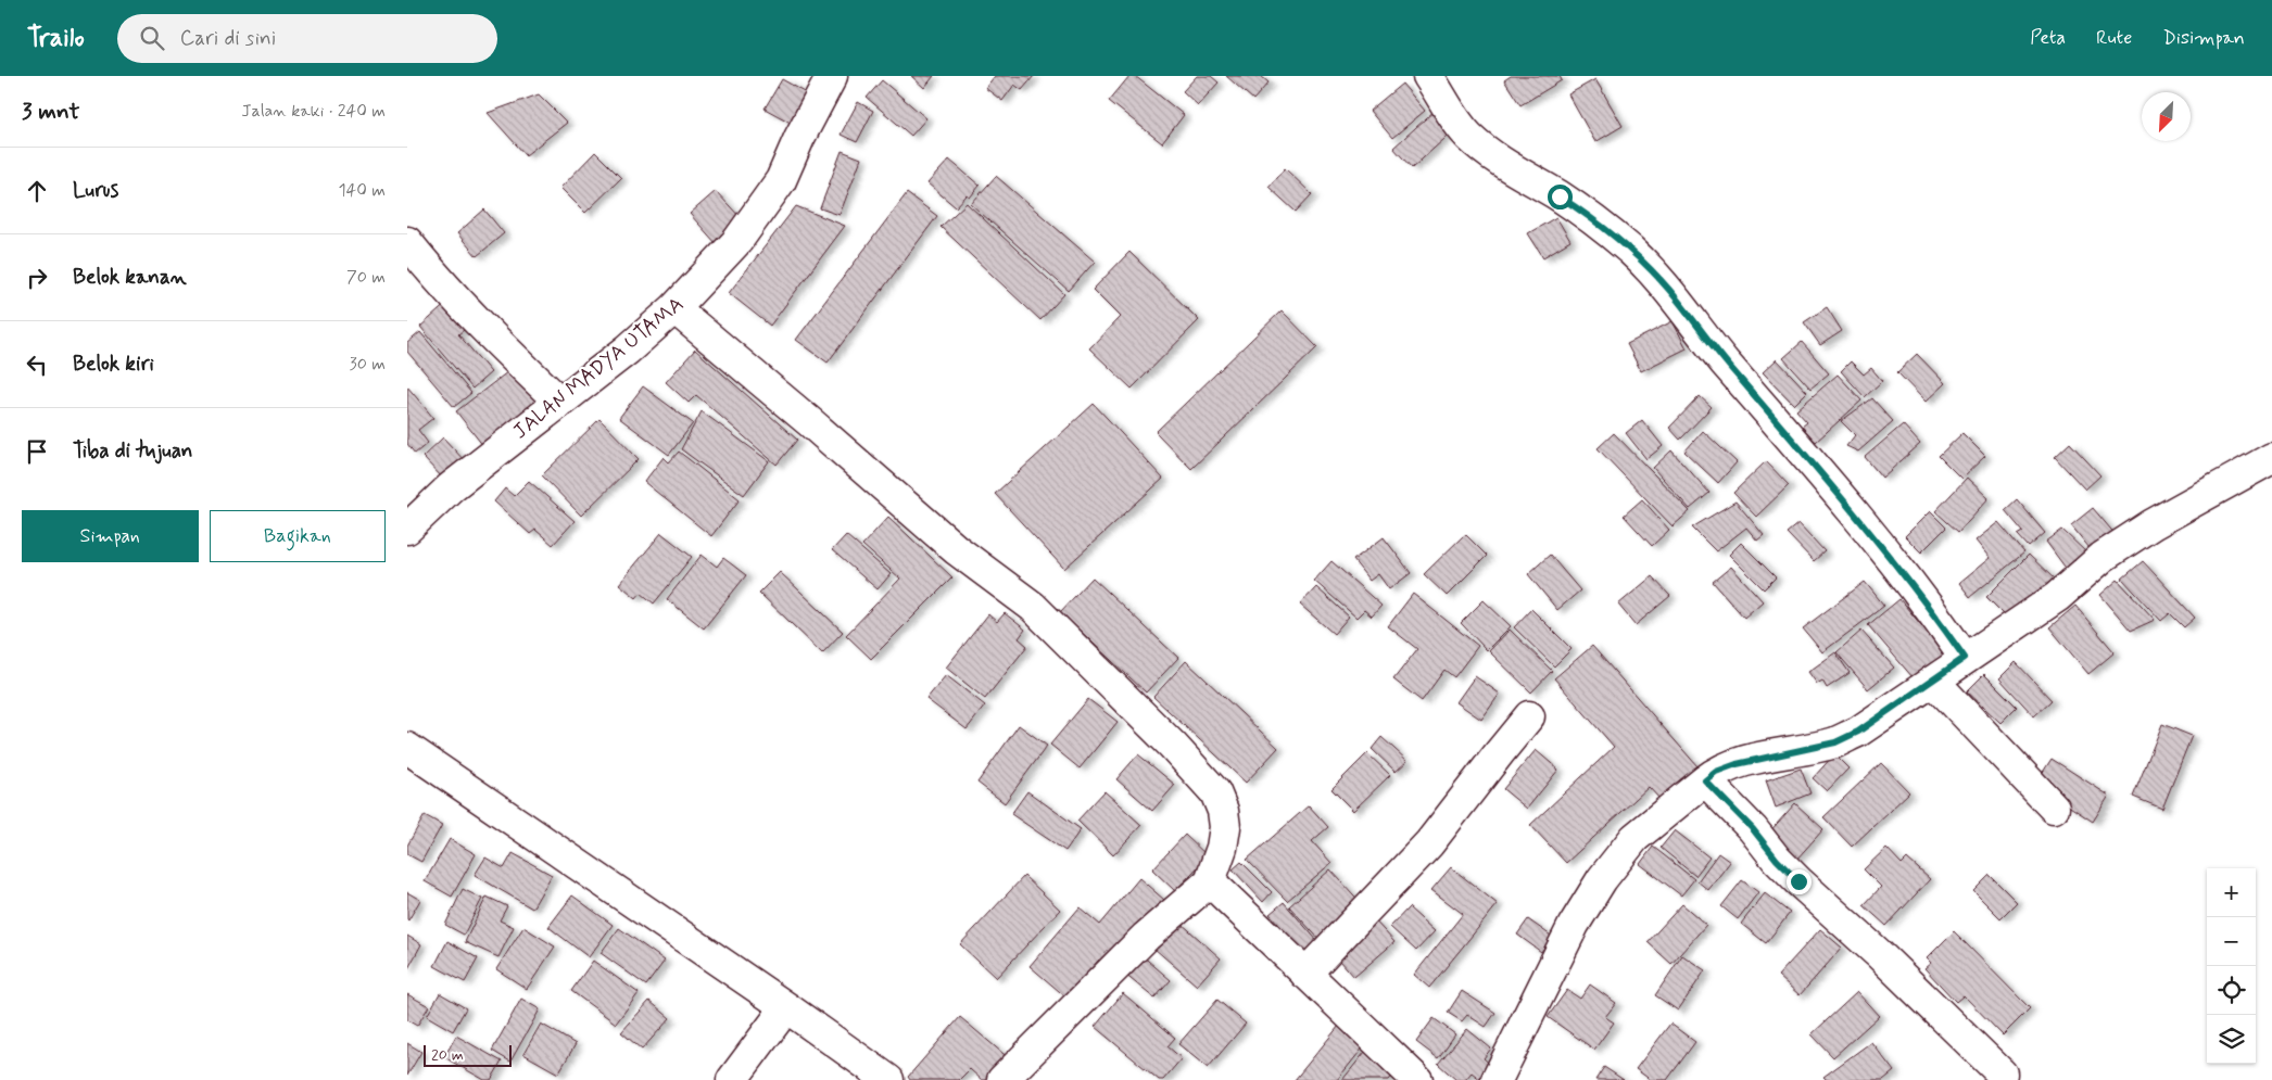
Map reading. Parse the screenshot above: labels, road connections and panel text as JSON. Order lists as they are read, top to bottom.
{
  "streets": {
    "street": ["JALAN MADYA UTAMA"]
  },
  "scale_bar": "20 m",
  "north": "bottom left",
  "page": {
    "header": "Trailo",
    "search": "Cari di sini",
    "nav": ["Peta", "Rute", "Disimpan"],
    "heading": ["3 mnt", "Jalan kaki · 240 m"],
    "list": [
      ["Lurus", "140 m"],
      ["Belok kanan", "70 m"],
      ["Belok kiri", "30 m"],
      "Tiba di tujuan"
    ],
    "buttons": ["Simpan", "Bagikan"],
    "map_buttons": ["+", "−"],
    "scale": "20 m"
  }
}
